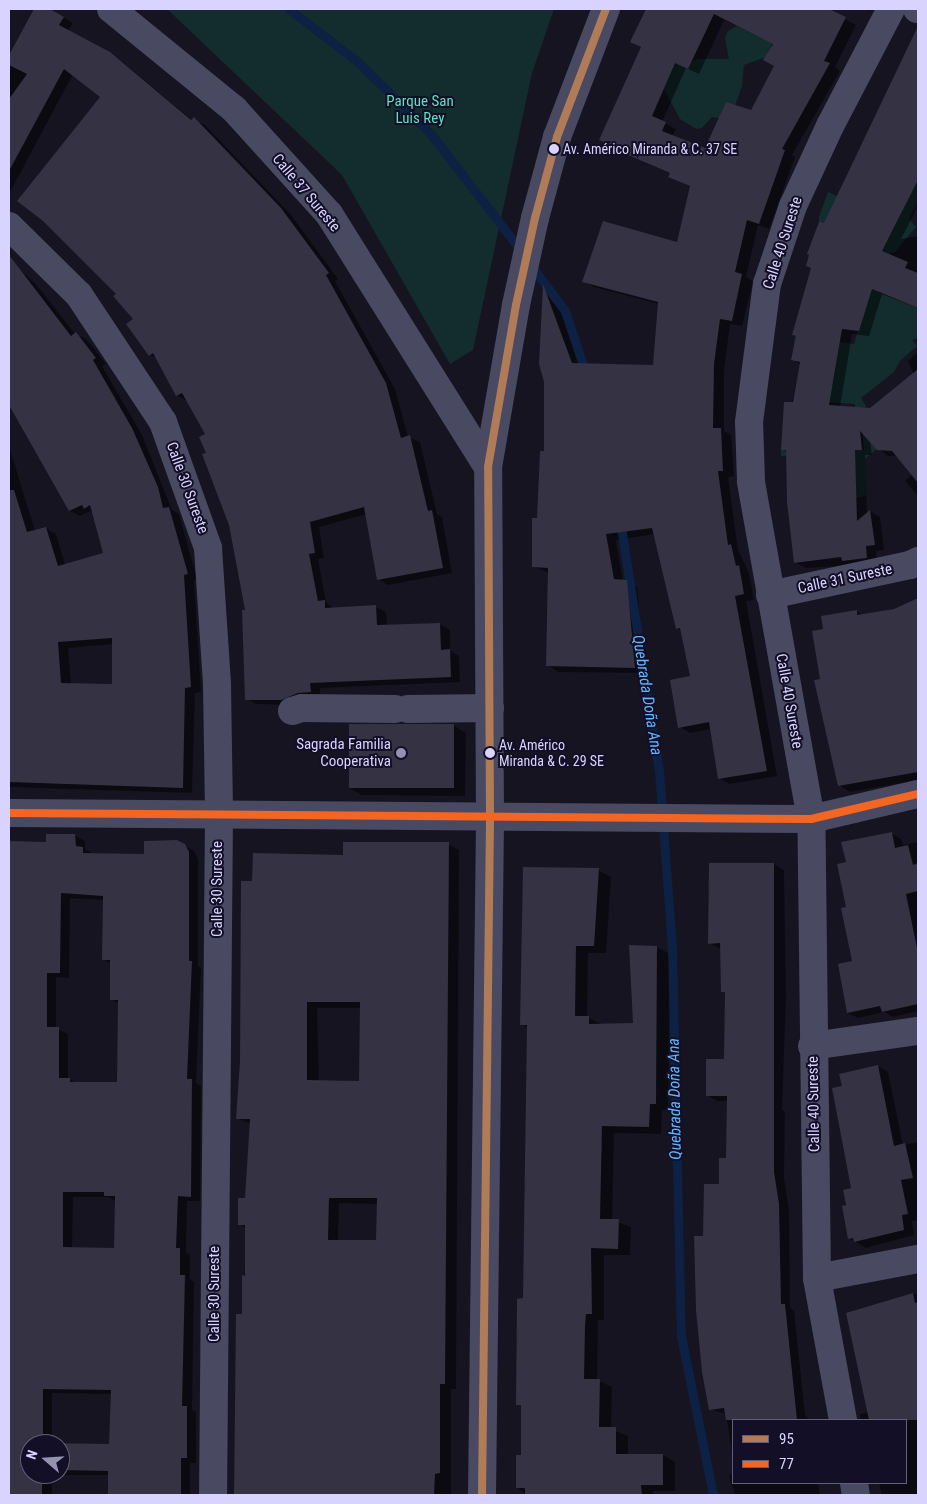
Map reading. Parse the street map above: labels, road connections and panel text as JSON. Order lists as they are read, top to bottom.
{
  "streets": {
    "street": [
      "Calle 37 Sureste",
      "Calle 40 Sureste",
      "Calle 30 Sureste",
      "Calle 31 Sureste"
    ]
  },
  "crossings": [
    ["Calle 40 Sureste", "Calle 31 Sureste"]
  ],
  "water": ["Quebrada Doña Ana"],
  "parks": ["Parque San Luis Rey"],
  "places": ["Av. Américo Miranda & C. 37 SE", "Sagrada Familia Cooperativa", "Av. Américo Miranda & C. 29 SE"],
  "lines": ["transit line 95", "transit line 77"],
  "legend": ["95", "77"],
  "north": "left"
}
